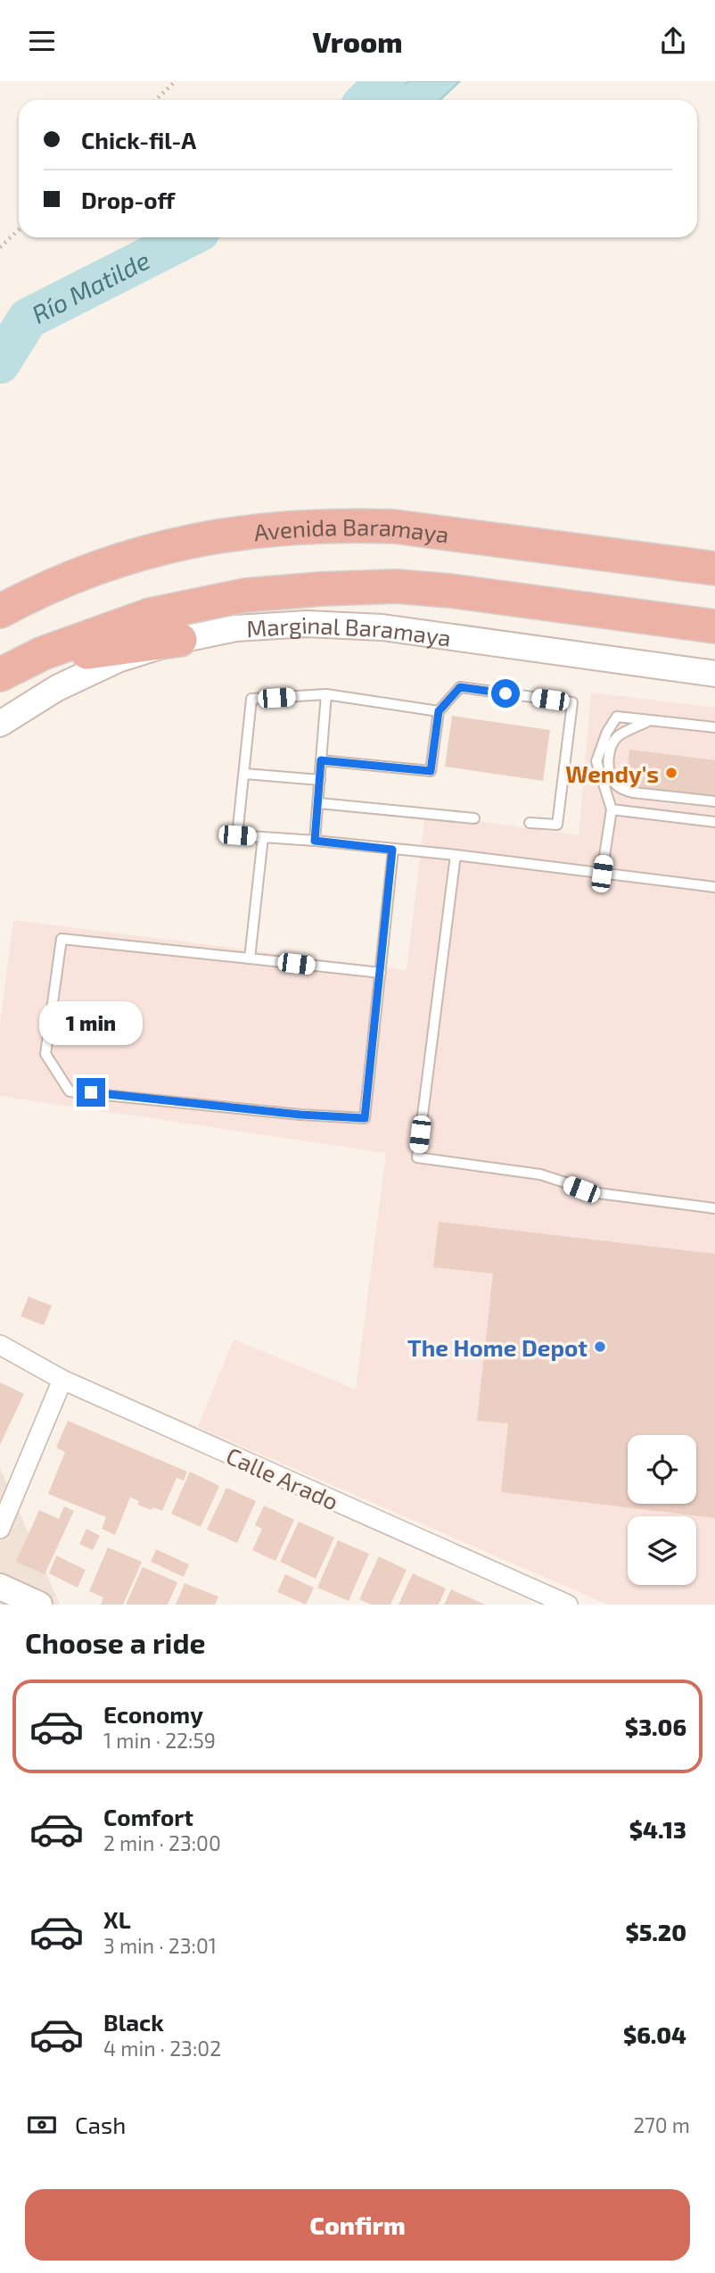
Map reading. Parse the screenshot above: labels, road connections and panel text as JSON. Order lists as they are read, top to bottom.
{
  "streets": {
    "highway": ["Avenida Baramaya"],
    "street": ["Marginal Baramaya", "Calle Arado"]
  },
  "water": ["Río Matilde"],
  "places": ["Wendy's", "The Home Depot"],
  "page": {
    "header": "Vroom",
    "banner": ["Chick-fil-A", "Drop-off"],
    "bubble": "1 min",
    "heading": "Choose a ride",
    "list": [
      {
        "name": "Economy",
        "note": "1 min · 22:59",
        "value": "$3.06"
      },
      {
        "name": "Comfort",
        "note": "2 min · 23:00",
        "value": "$4.13"
      },
      {
        "name": "XL",
        "note": "3 min · 23:01",
        "value": "$5.20"
      },
      {
        "name": "Black",
        "note": "4 min · 23:02",
        "value": "$6.04"
      }
    ],
    "pay": ["Cash", "270 m"],
    "buttons": "Confirm"
  }
}
